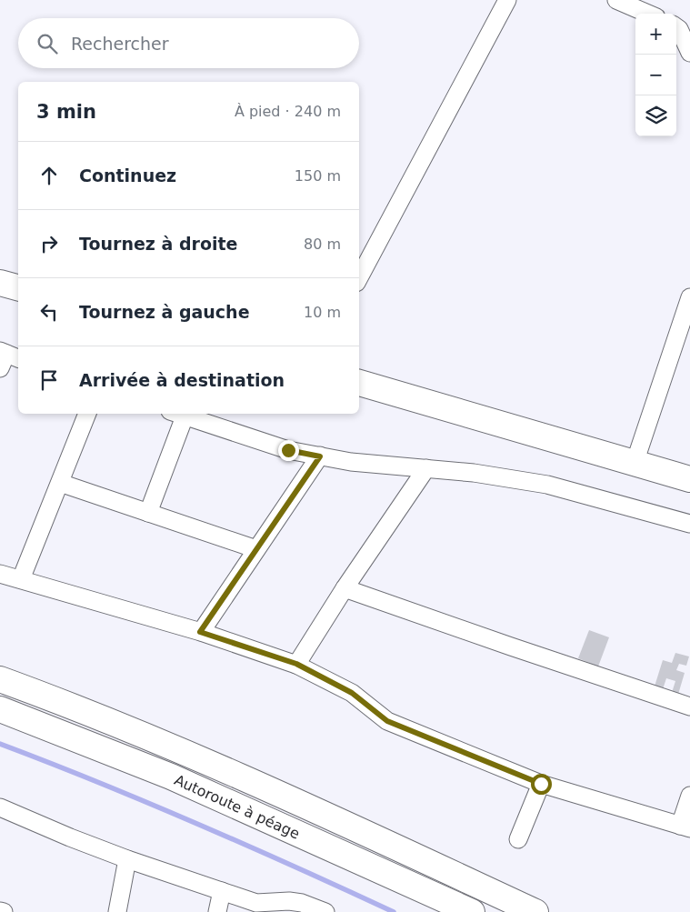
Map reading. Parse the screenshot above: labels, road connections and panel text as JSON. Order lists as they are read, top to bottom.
{
  "streets": {
    "main road": ["Autoroute à péage"]
  },
  "page": {
    "map_buttons": ["+", "−"],
    "search": "Rechercher",
    "heading": ["3 min", "À pied · 240 m"],
    "list": [
      ["Continuez", "150 m"],
      ["Tournez à droite", "80 m"],
      ["Tournez à gauche", "10 m"],
      "Arrivée à destination"
    ]
  }
}
